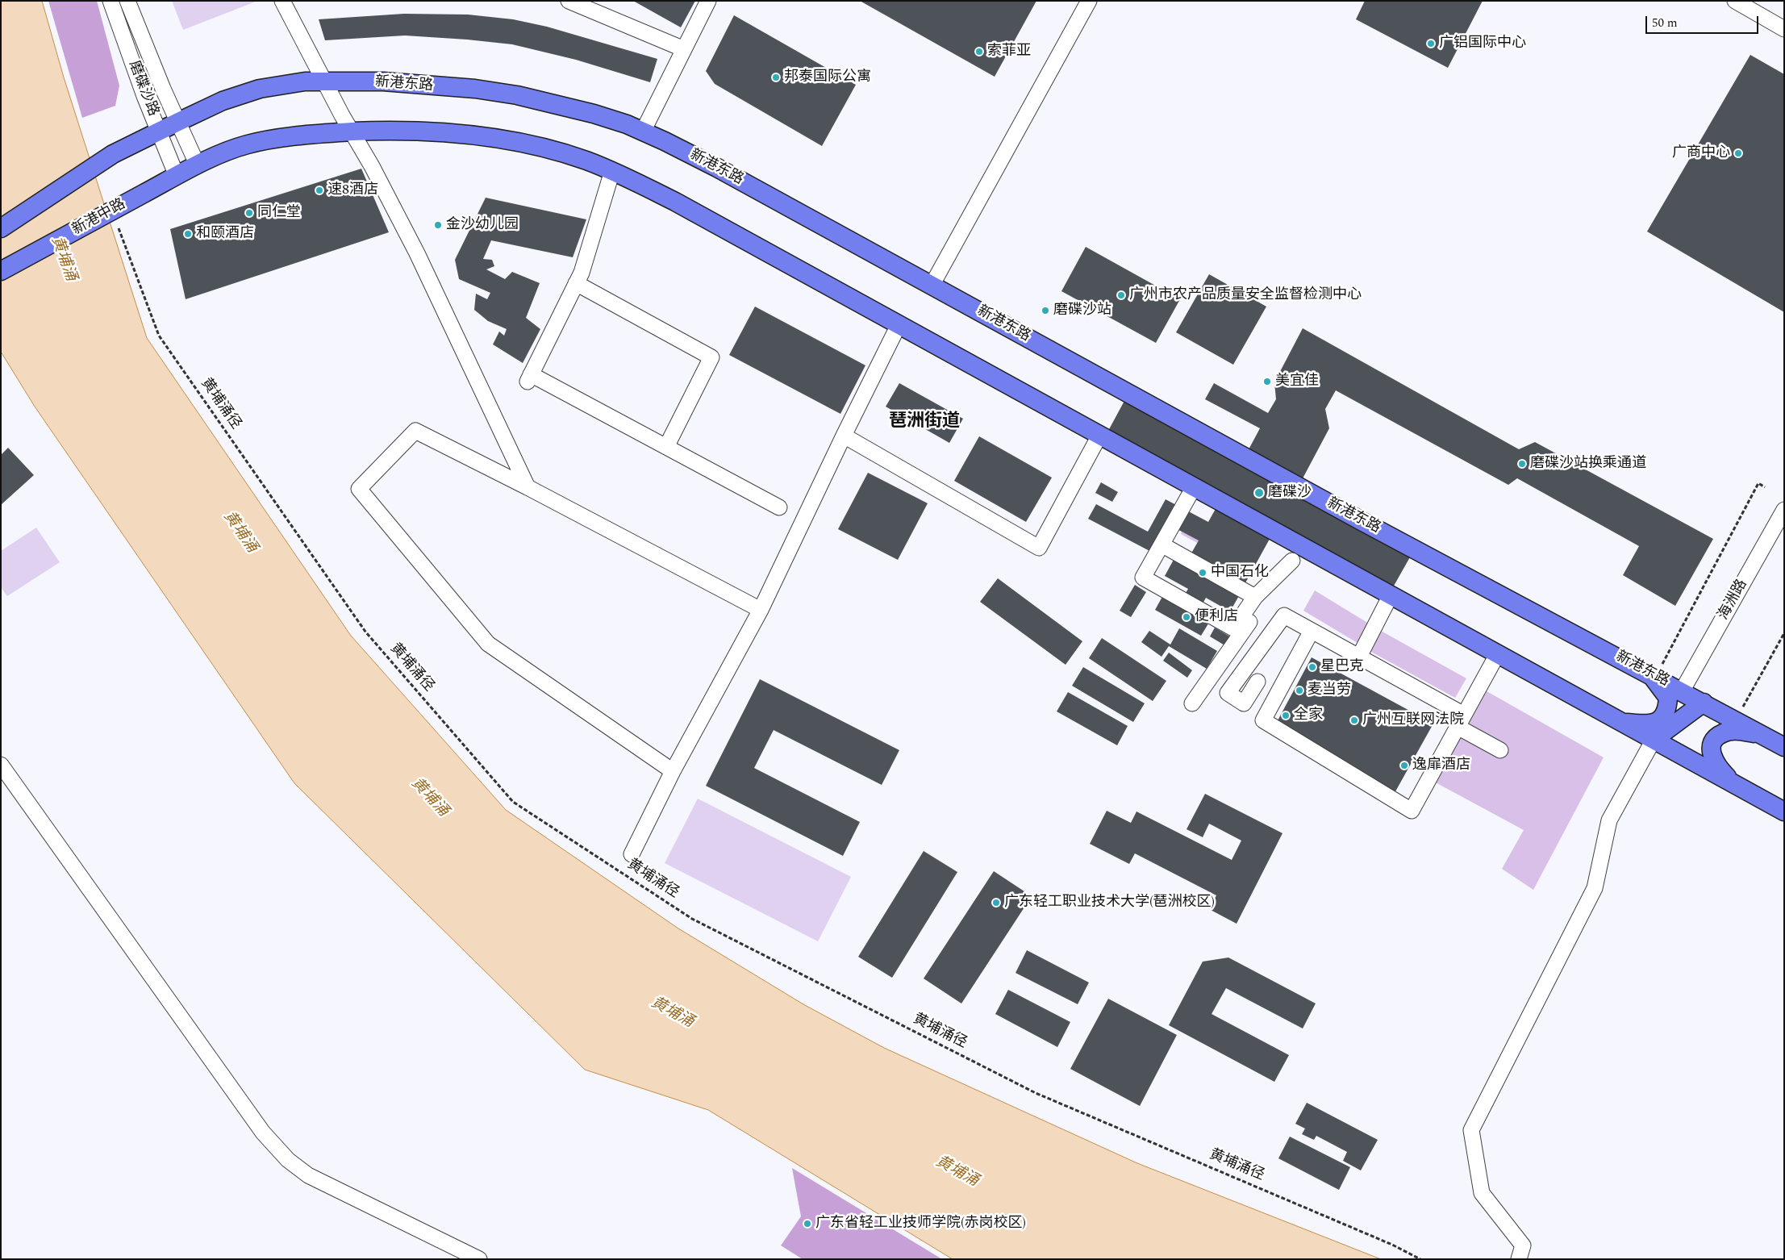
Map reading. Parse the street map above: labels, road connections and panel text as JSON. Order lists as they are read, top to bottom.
{
  "streets": {
    "main road": ["新港东路", "新港中路"],
    "street": ["磨碟沙路", "海洲路"],
    "path": ["黄埔涌径"]
  },
  "crossings": [
    ["新港东路", "磨碟沙路"],
    ["新港东路", "海洲路"],
    ["磨碟沙路", "新港中路"]
  ],
  "districts": ["琶洲街道"],
  "water": ["黄埔涌"],
  "places": [
    "广铝国际中心",
    "索菲亚",
    "邦泰国际公寓",
    "广商中心",
    "速8酒店",
    "同仁堂",
    "金沙幼儿园",
    "和颐酒店",
    "广州市农产品质量安全监督检测中心",
    "磨碟沙站",
    "美宜佳",
    "磨碟沙站换乘通道",
    "磨碟沙",
    "中国石化",
    "便利店",
    "星巴克",
    "麦当劳",
    "全家",
    "广州互联网法院",
    "逸扉酒店",
    "广东轻工职业技术大学(琶洲校区)",
    "广东省轻工业技师学院(赤岗校区)"
  ],
  "scale_bar": "50 m"
}
